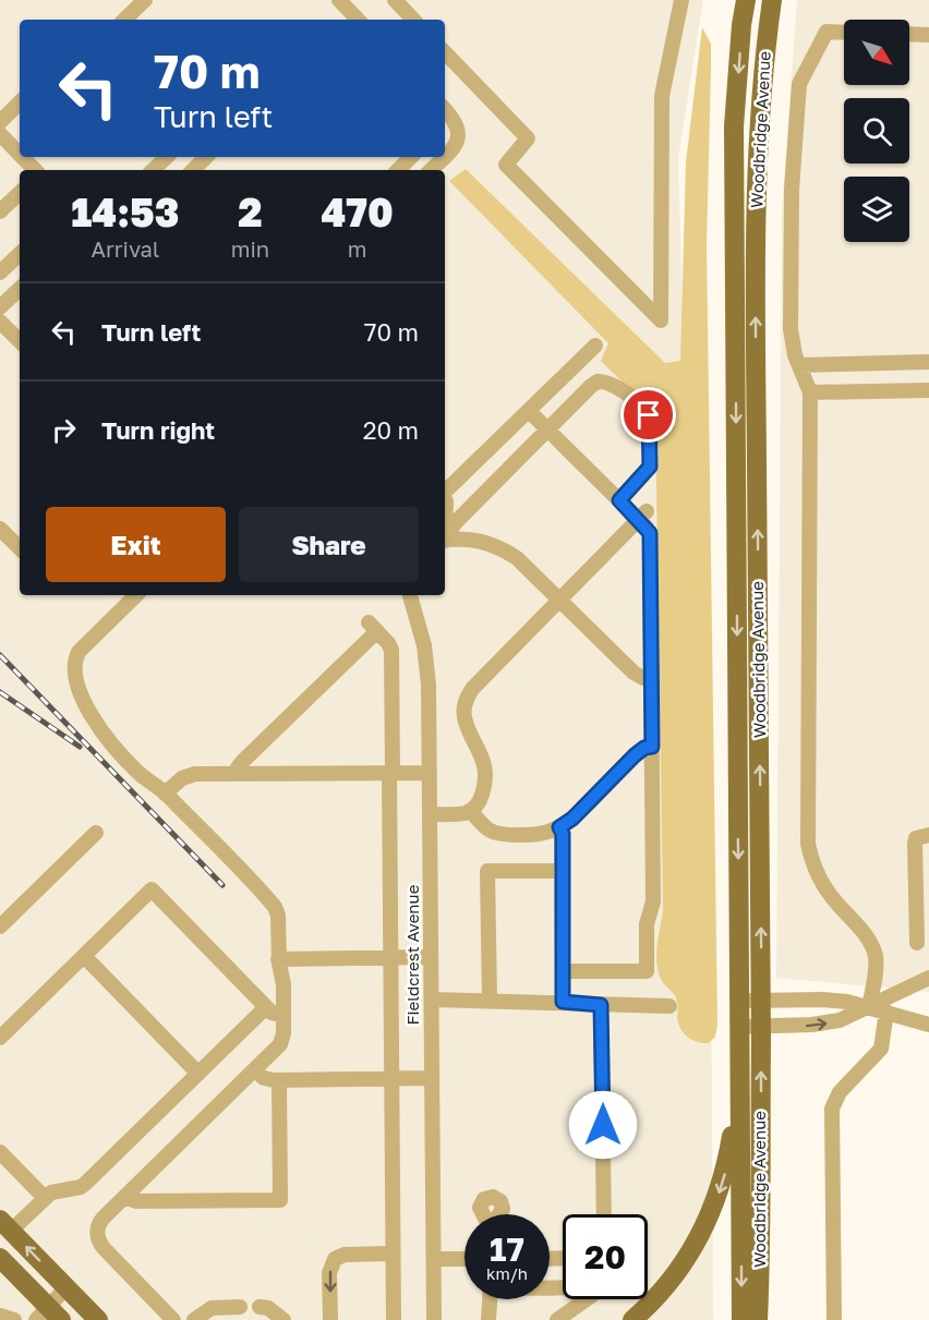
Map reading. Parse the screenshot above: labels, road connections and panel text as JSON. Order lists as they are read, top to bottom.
{
  "streets": {
    "main road": ["Woodbridge Avenue"],
    "street": ["Fieldcrest Avenue"]
  },
  "north": "bottom right",
  "page": {
    "turn": ["70 m", "Turn left"],
    "eta": [
      "14:53",
      "Arrival",
      "2",
      "min",
      "470",
      "m"
    ],
    "list": [
      {
        "name": "Turn left",
        "value": "70 m"
      },
      {
        "name": "Turn right",
        "value": "20 m"
      }
    ],
    "buttons": ["Exit", "Share"],
    "speed": "17 km/h",
    "limit": "20"
  }
}
